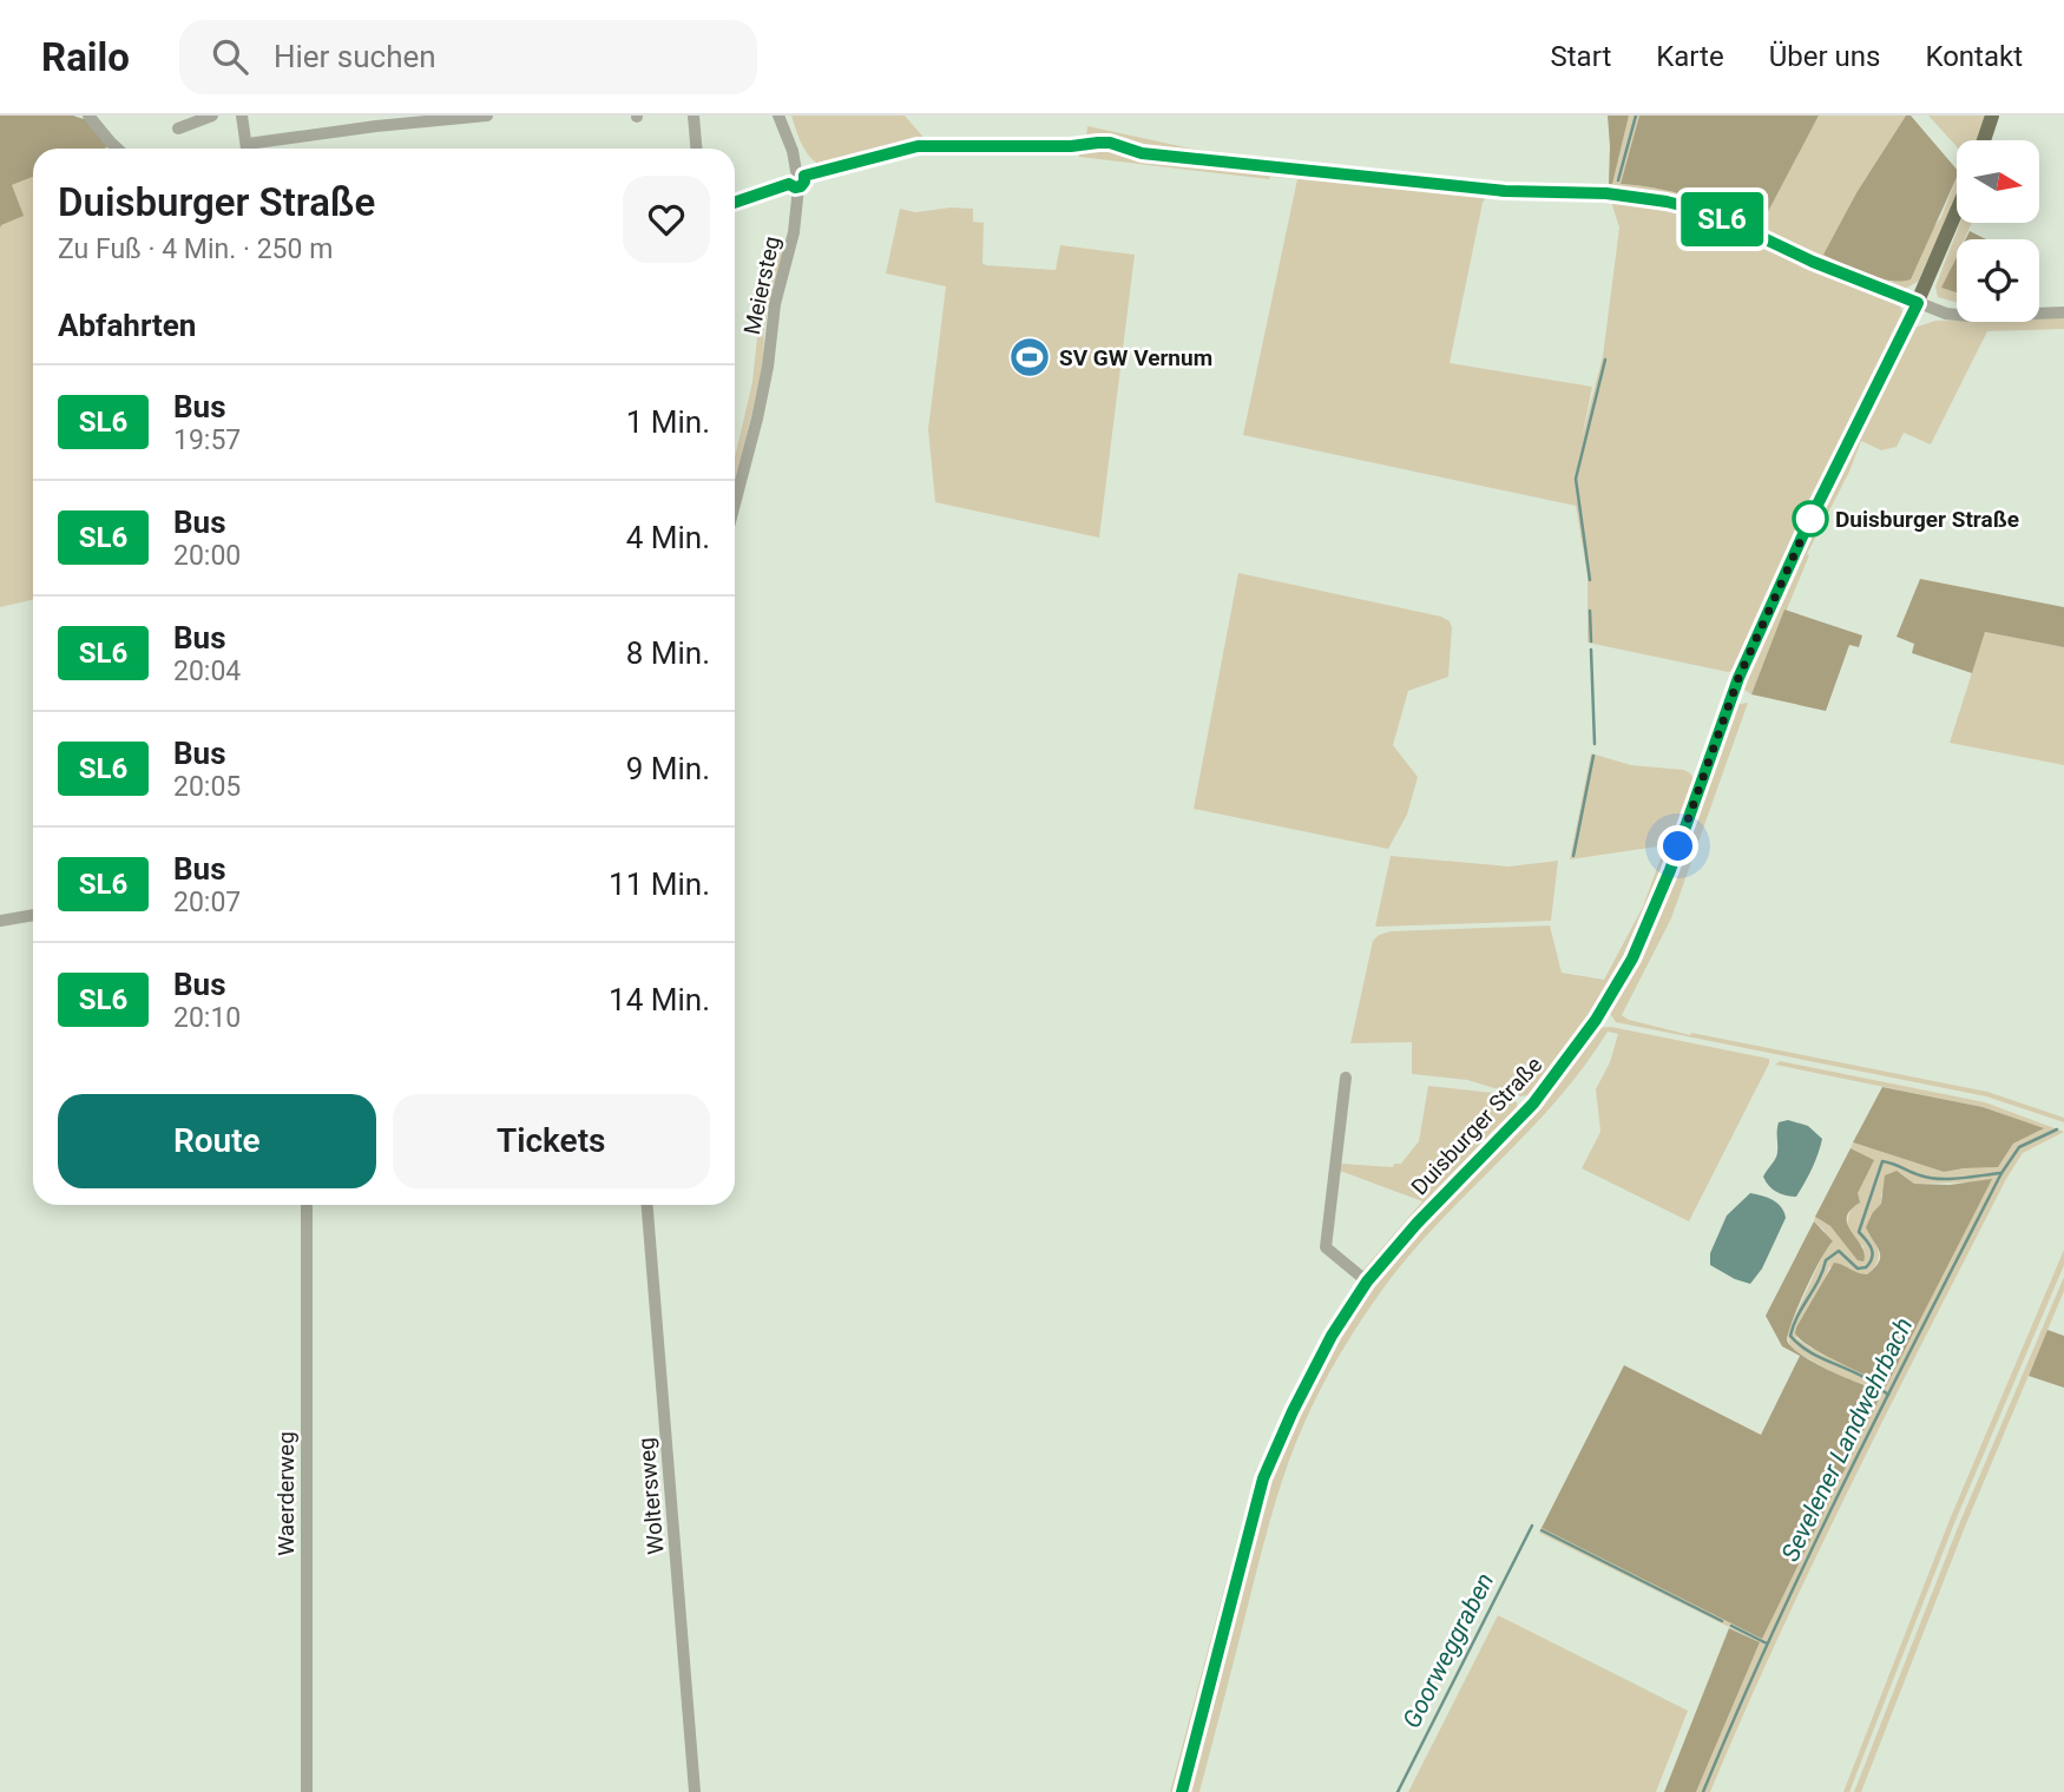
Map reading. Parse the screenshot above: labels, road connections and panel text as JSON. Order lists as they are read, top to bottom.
{
  "streets": {
    "main road": ["Duisburger Straße"],
    "street": ["Meiersteg", "Waerderweg", "Woltersweg"]
  },
  "water": ["Sevelener Landwehrbach", "Goorweggraben"],
  "places": {
    "sports": ["SV GW Vernum"],
    "other": ["Duisburger Straße"]
  },
  "lines": ["bus line SL6"],
  "north": "right",
  "page": {
    "header": "Railo",
    "search": "Hier suchen",
    "nav": [
      "Start",
      "Karte",
      "Über uns",
      "Kontakt"
    ],
    "on_map": "SL6",
    "heading": [
      ["Duisburger Straße", "Zu Fuß · 4 Min. · 250 m"],
      "Abfahrten"
    ],
    "list": [
      {
        "mark": "SL6",
        "name": "Bus",
        "note": "19:57",
        "value": "1 Min."
      },
      {
        "mark": "SL6",
        "name": "Bus",
        "note": "20:00",
        "value": "4 Min."
      },
      {
        "mark": "SL6",
        "name": "Bus",
        "note": "20:04",
        "value": "8 Min."
      },
      {
        "mark": "SL6",
        "name": "Bus",
        "note": "20:05",
        "value": "9 Min."
      },
      {
        "mark": "SL6",
        "name": "Bus",
        "note": "20:07",
        "value": "11 Min."
      },
      {
        "mark": "SL6",
        "name": "Bus",
        "note": "20:10",
        "value": "14 Min."
      }
    ],
    "buttons": ["Route", "Tickets"]
  }
}
